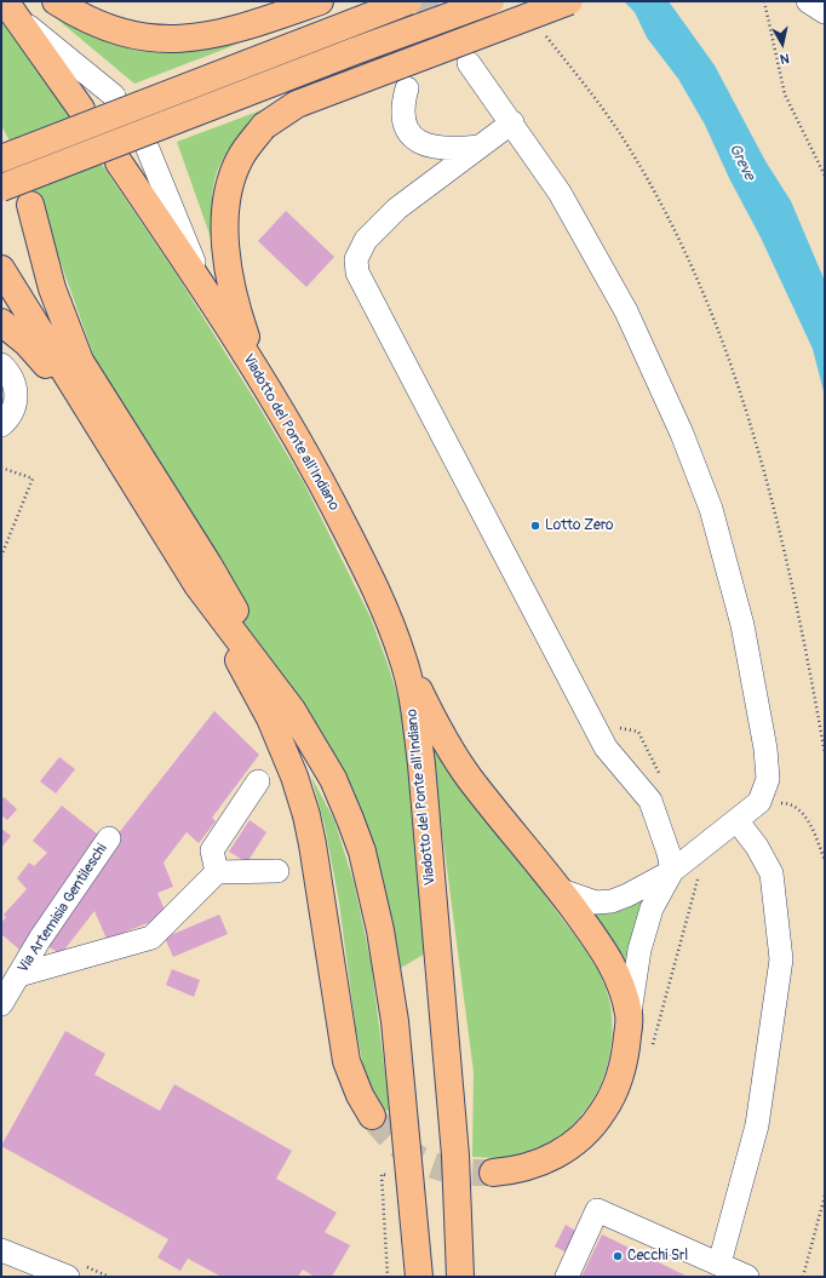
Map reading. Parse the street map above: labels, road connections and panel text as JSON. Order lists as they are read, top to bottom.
{
  "streets": {
    "highway": ["Viadotto del Ponte all'Indiano"],
    "street": ["Via Artemisia Gentileschi"]
  },
  "water": ["Greve"],
  "places": ["Lotto Zero", "Cecchi Srl"],
  "north": "bottom"
}
